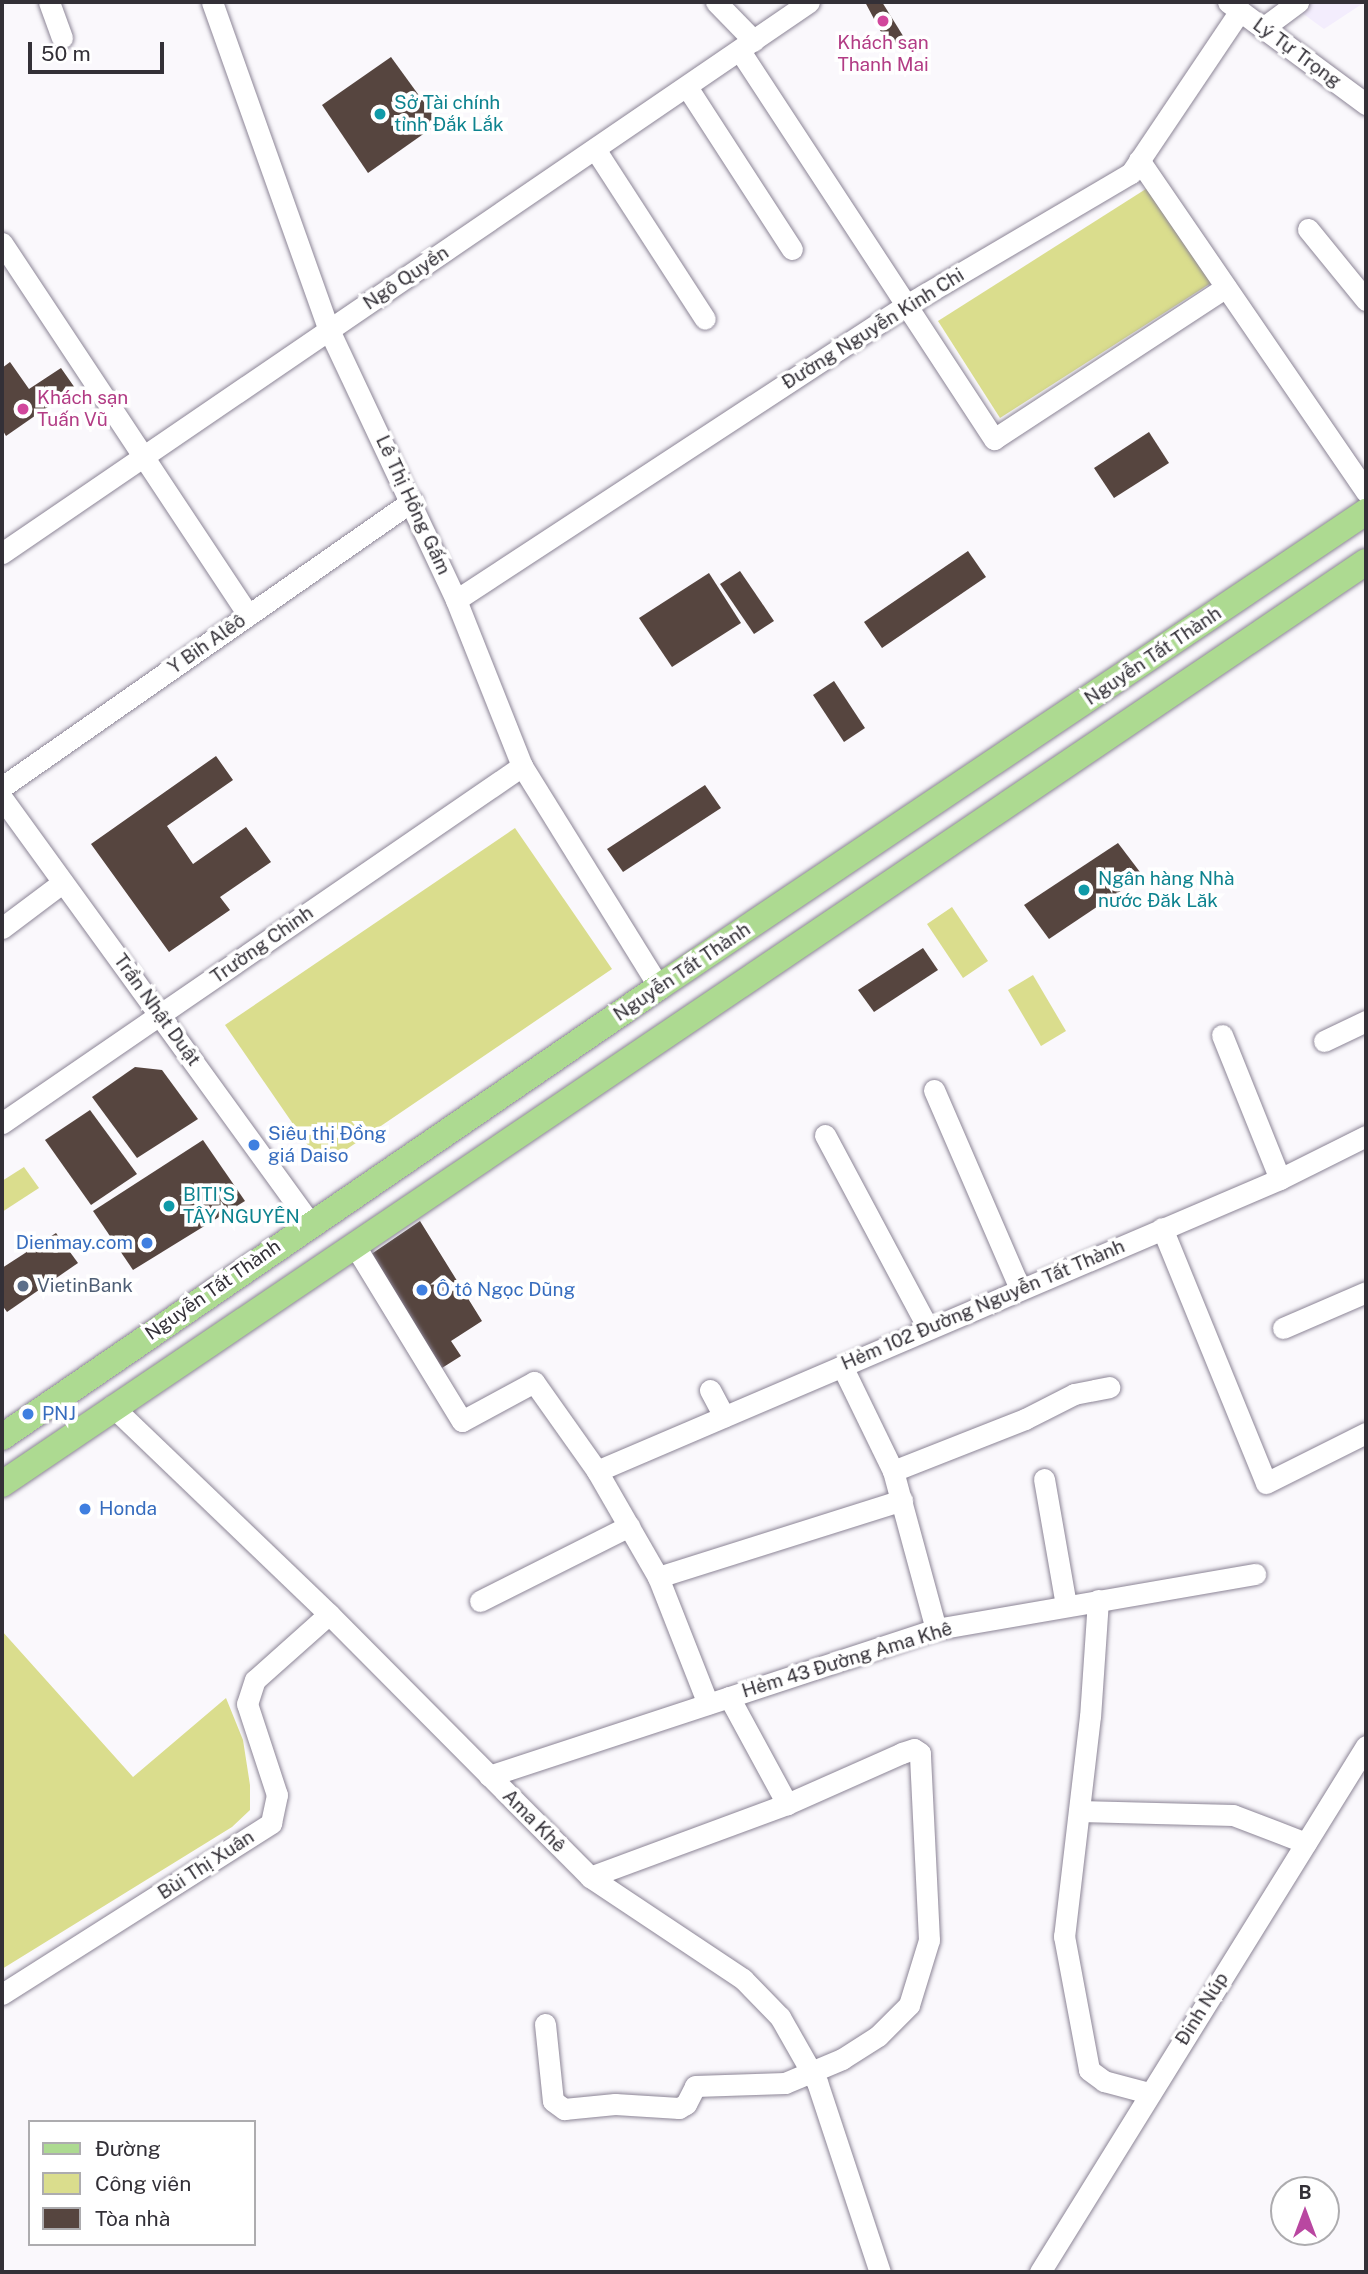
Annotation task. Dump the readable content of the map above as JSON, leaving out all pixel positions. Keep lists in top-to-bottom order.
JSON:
{
  "streets": {
    "main road": ["Nguyễn Tất Thành"],
    "street": [
      "Lý Tự Trọng",
      "Ngô Quyền",
      "Đường Nguyễn Kinh Chi",
      "Lê Thị Hồng Gấm",
      "Y Bih Alêô",
      "Trường Chinh",
      "Trần Nhật Duật",
      "Hẻm 102 Đường Nguyễn Tất Thành",
      "Hẻm 43 Đường Ama Khê",
      "Ama Khê",
      "Bùi Thị Xuân",
      "Đinh Núp"
    ]
  },
  "crossings": [
    ["Lý Tự Trọng", "Đường Nguyễn Kinh Chi"],
    ["Ngô Quyền", "Lê Thị Hồng Gấm"],
    ["Đường Nguyễn Kinh Chi", "Lê Thị Hồng Gấm"],
    ["Lê Thị Hồng Gấm", "Y Bih Alêô"],
    ["Lê Thị Hồng Gấm", "Nguyễn Tất Thành"],
    ["Lê Thị Hồng Gấm", "Trường Chinh"],
    ["Nguyễn Tất Thành", "Trần Nhật Duật"],
    ["Nguyễn Tất Thành", "Ama Khê"],
    ["Trường Chinh", "Trần Nhật Duật"],
    ["Hẻm 43 Đường Ama Khê", "Ama Khê"],
    ["Ama Khê", "Bùi Thị Xuân"]
  ],
  "places": [
    "Khách sạn Thanh Mai",
    "Sở Tài chính tỉnh Đắk Lắk",
    "Khách sạn Tuấn Vũ",
    "Ngân hàng Nhà nước Đăk Lăk",
    "Siêu thị Đồng giá Daiso",
    "BITI'S TÂY NGUYÊN",
    "Dienmay.com",
    "VietinBank",
    "Ô tô Ngọc Dũng",
    "PNJ",
    "Honda"
  ],
  "legend": ["Đường", "Công viên", "Tòa nhà"],
  "scale_bar": "50 m",
  "north": "top"
}
